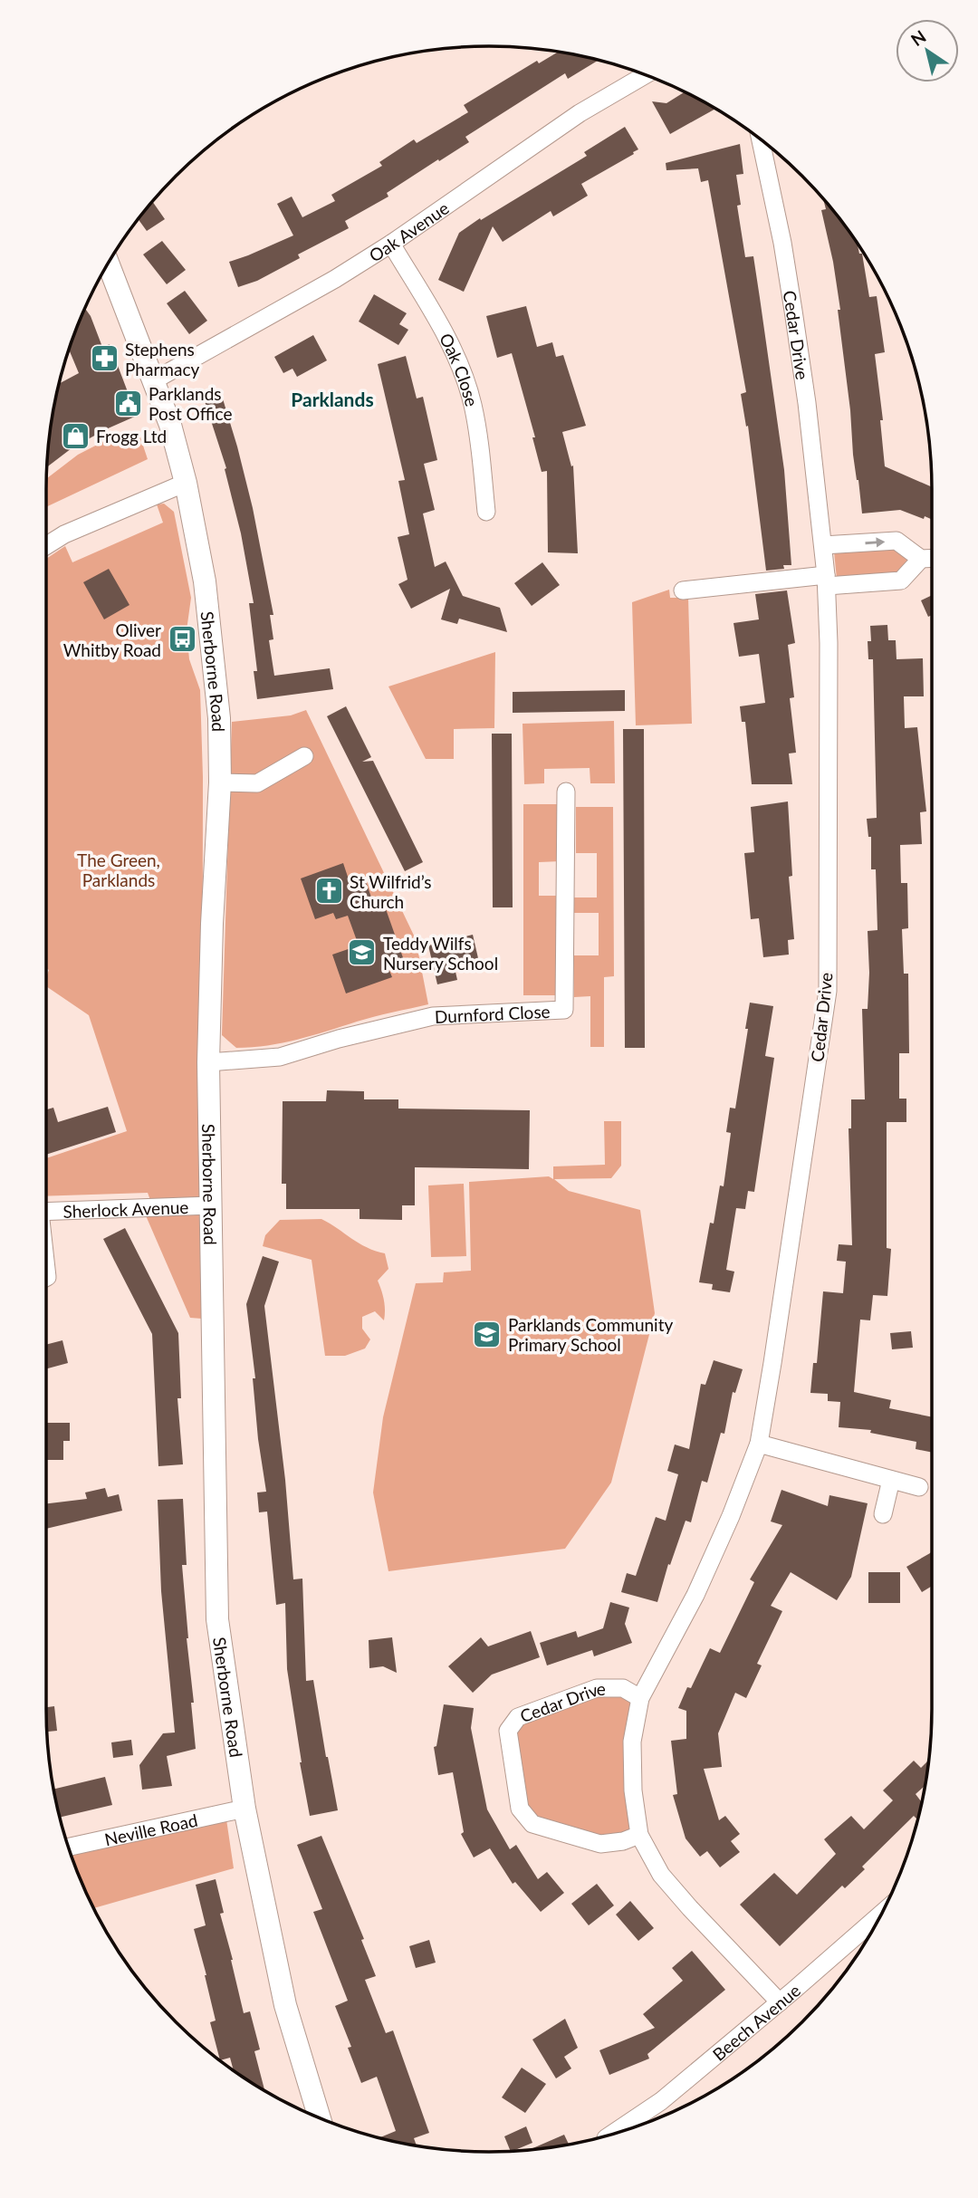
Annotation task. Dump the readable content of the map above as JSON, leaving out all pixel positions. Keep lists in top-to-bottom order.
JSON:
{
  "streets": {
    "street": [
      "Oak Avenue",
      "Cedar Drive",
      "Oak Close",
      "Sherborne Road",
      "Durnford Close",
      "Sherlock Avenue",
      "Neville Road",
      "Beech Avenue"
    ]
  },
  "crossings": [
    ["Oak Avenue", "Oak Close"],
    ["Oak Avenue", "Sherborne Road"],
    ["Cedar Drive", "Beech Avenue"],
    ["Sherborne Road", "Durnford Close"],
    ["Sherborne Road", "Sherlock Avenue"],
    ["Sherborne Road", "Neville Road"]
  ],
  "districts": ["Parklands"],
  "parks": ["The Green, Parklands"],
  "places": {
    "pharmacy": ["Stephens Pharmacy"],
    "public building": ["Parklands Post Office"],
    "shop": ["Frogg Ltd"],
    "bus stop": ["Oliver Whitby Road"],
    "church": ["St Wilfrid’s Church"],
    "school or university": ["Teddy Wilfs Nursery School", "Parklands Community Primary School"]
  },
  "north": "top left"
}
